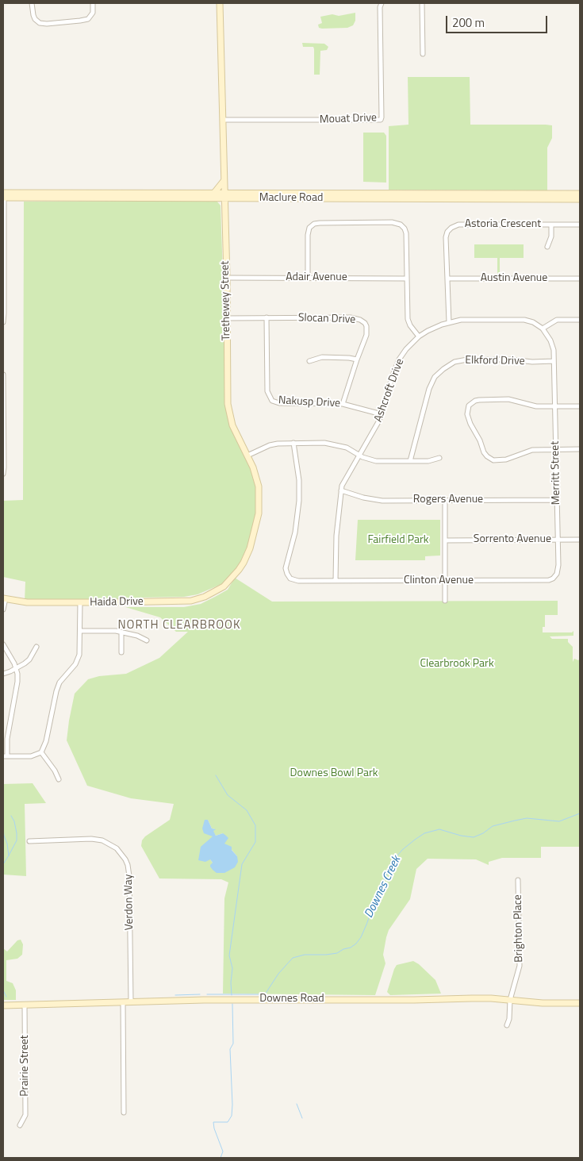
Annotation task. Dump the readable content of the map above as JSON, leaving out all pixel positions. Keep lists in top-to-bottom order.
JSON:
{
  "streets": {
    "main road": [
      "Maclure Road",
      "Trethewey Street",
      "Haida Drive",
      "Downes Road"
    ],
    "street": [
      "Mouat Drive",
      "Astoria Crescent",
      "Adair Avenue",
      "Austin Avenue",
      "Slocan Drive",
      "Elkford Drive",
      "Ashcroft Drive",
      "Nakusp Drive",
      "Merritt Street",
      "Rogers Avenue",
      "Sorrento Avenue",
      "Clinton Avenue",
      "Verdon Way",
      "Brighton Place",
      "Prairie Street"
    ]
  },
  "crossings": [
    ["Mouat Drive", "Trethewey Street"],
    ["Maclure Road", "Trethewey Street"],
    ["Astoria Crescent", "Austin Avenue"],
    ["Astoria Crescent", "Ashcroft Drive"],
    ["Adair Avenue", "Trethewey Street"],
    ["Trethewey Street", "Slocan Drive"],
    ["Trethewey Street", "Haida Drive"],
    ["Slocan Drive", "Nakusp Drive"],
    ["Ashcroft Drive", "Nakusp Drive"],
    ["Ashcroft Drive", "Rogers Avenue"],
    ["Ashcroft Drive", "Clinton Avenue"],
    ["Merritt Street", "Rogers Avenue"],
    ["Merritt Street", "Sorrento Avenue"],
    ["Merritt Street", "Clinton Avenue"],
    ["Sorrento Avenue", "Clinton Avenue"],
    ["Verdon Way", "Downes Road"],
    ["Brighton Place", "Downes Road"],
    ["Downes Road", "Prairie Street"]
  ],
  "districts": ["NORTH CLEARBROOK"],
  "water": ["Downes Creek"],
  "parks": ["Fairfield Park", "Clearbrook Park", "Downes Bowl Park"],
  "scale_bar": "200 m"
}
